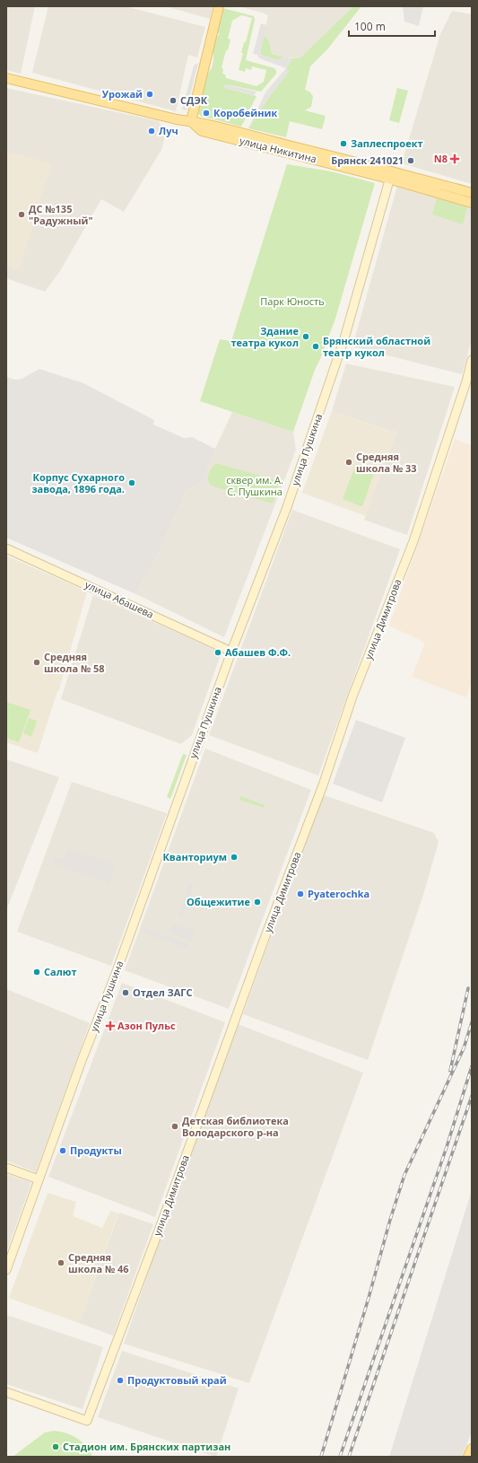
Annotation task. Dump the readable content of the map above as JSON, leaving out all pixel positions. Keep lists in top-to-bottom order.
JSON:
{
  "streets": {
    "main road": [
      "улица Никитина",
      "улица Пушкина",
      "улица Абашева",
      "улица Димитрова"
    ]
  },
  "crossings": [
    ["улица Никитина", "улица Пушкина"],
    ["улица Пушкина", "улица Абашева"]
  ],
  "parks": ["Парк Юность", "сквер им. А. С. Пушкина"],
  "places": {
    "other": [
      "Урожай",
      "СДЭК",
      "Коробейник",
      "Луч",
      "Заплеспроект",
      "Брянск 241021",
      "ДС №135 \"Радужный\"",
      "Здание театра кукол",
      "Брянский областной театр кукол",
      "Средняя школа № 33",
      "Корпус Сухарного завода, 1896 года.",
      "Абашев Ф.Ф.",
      "Средняя школа № 58",
      "Кванториум",
      "Pyaterochka",
      "Общежитие",
      "Салют",
      "Отдел ЗАГС",
      "Детская библиотека Володарского р-на",
      "Продукты",
      "Средняя школа № 46",
      "Продуктовый край",
      "Стадион им. Брянских партизан"
    ],
    "health": ["N8", "Азон Пульс"]
  },
  "scale_bar": "100 m"
}
